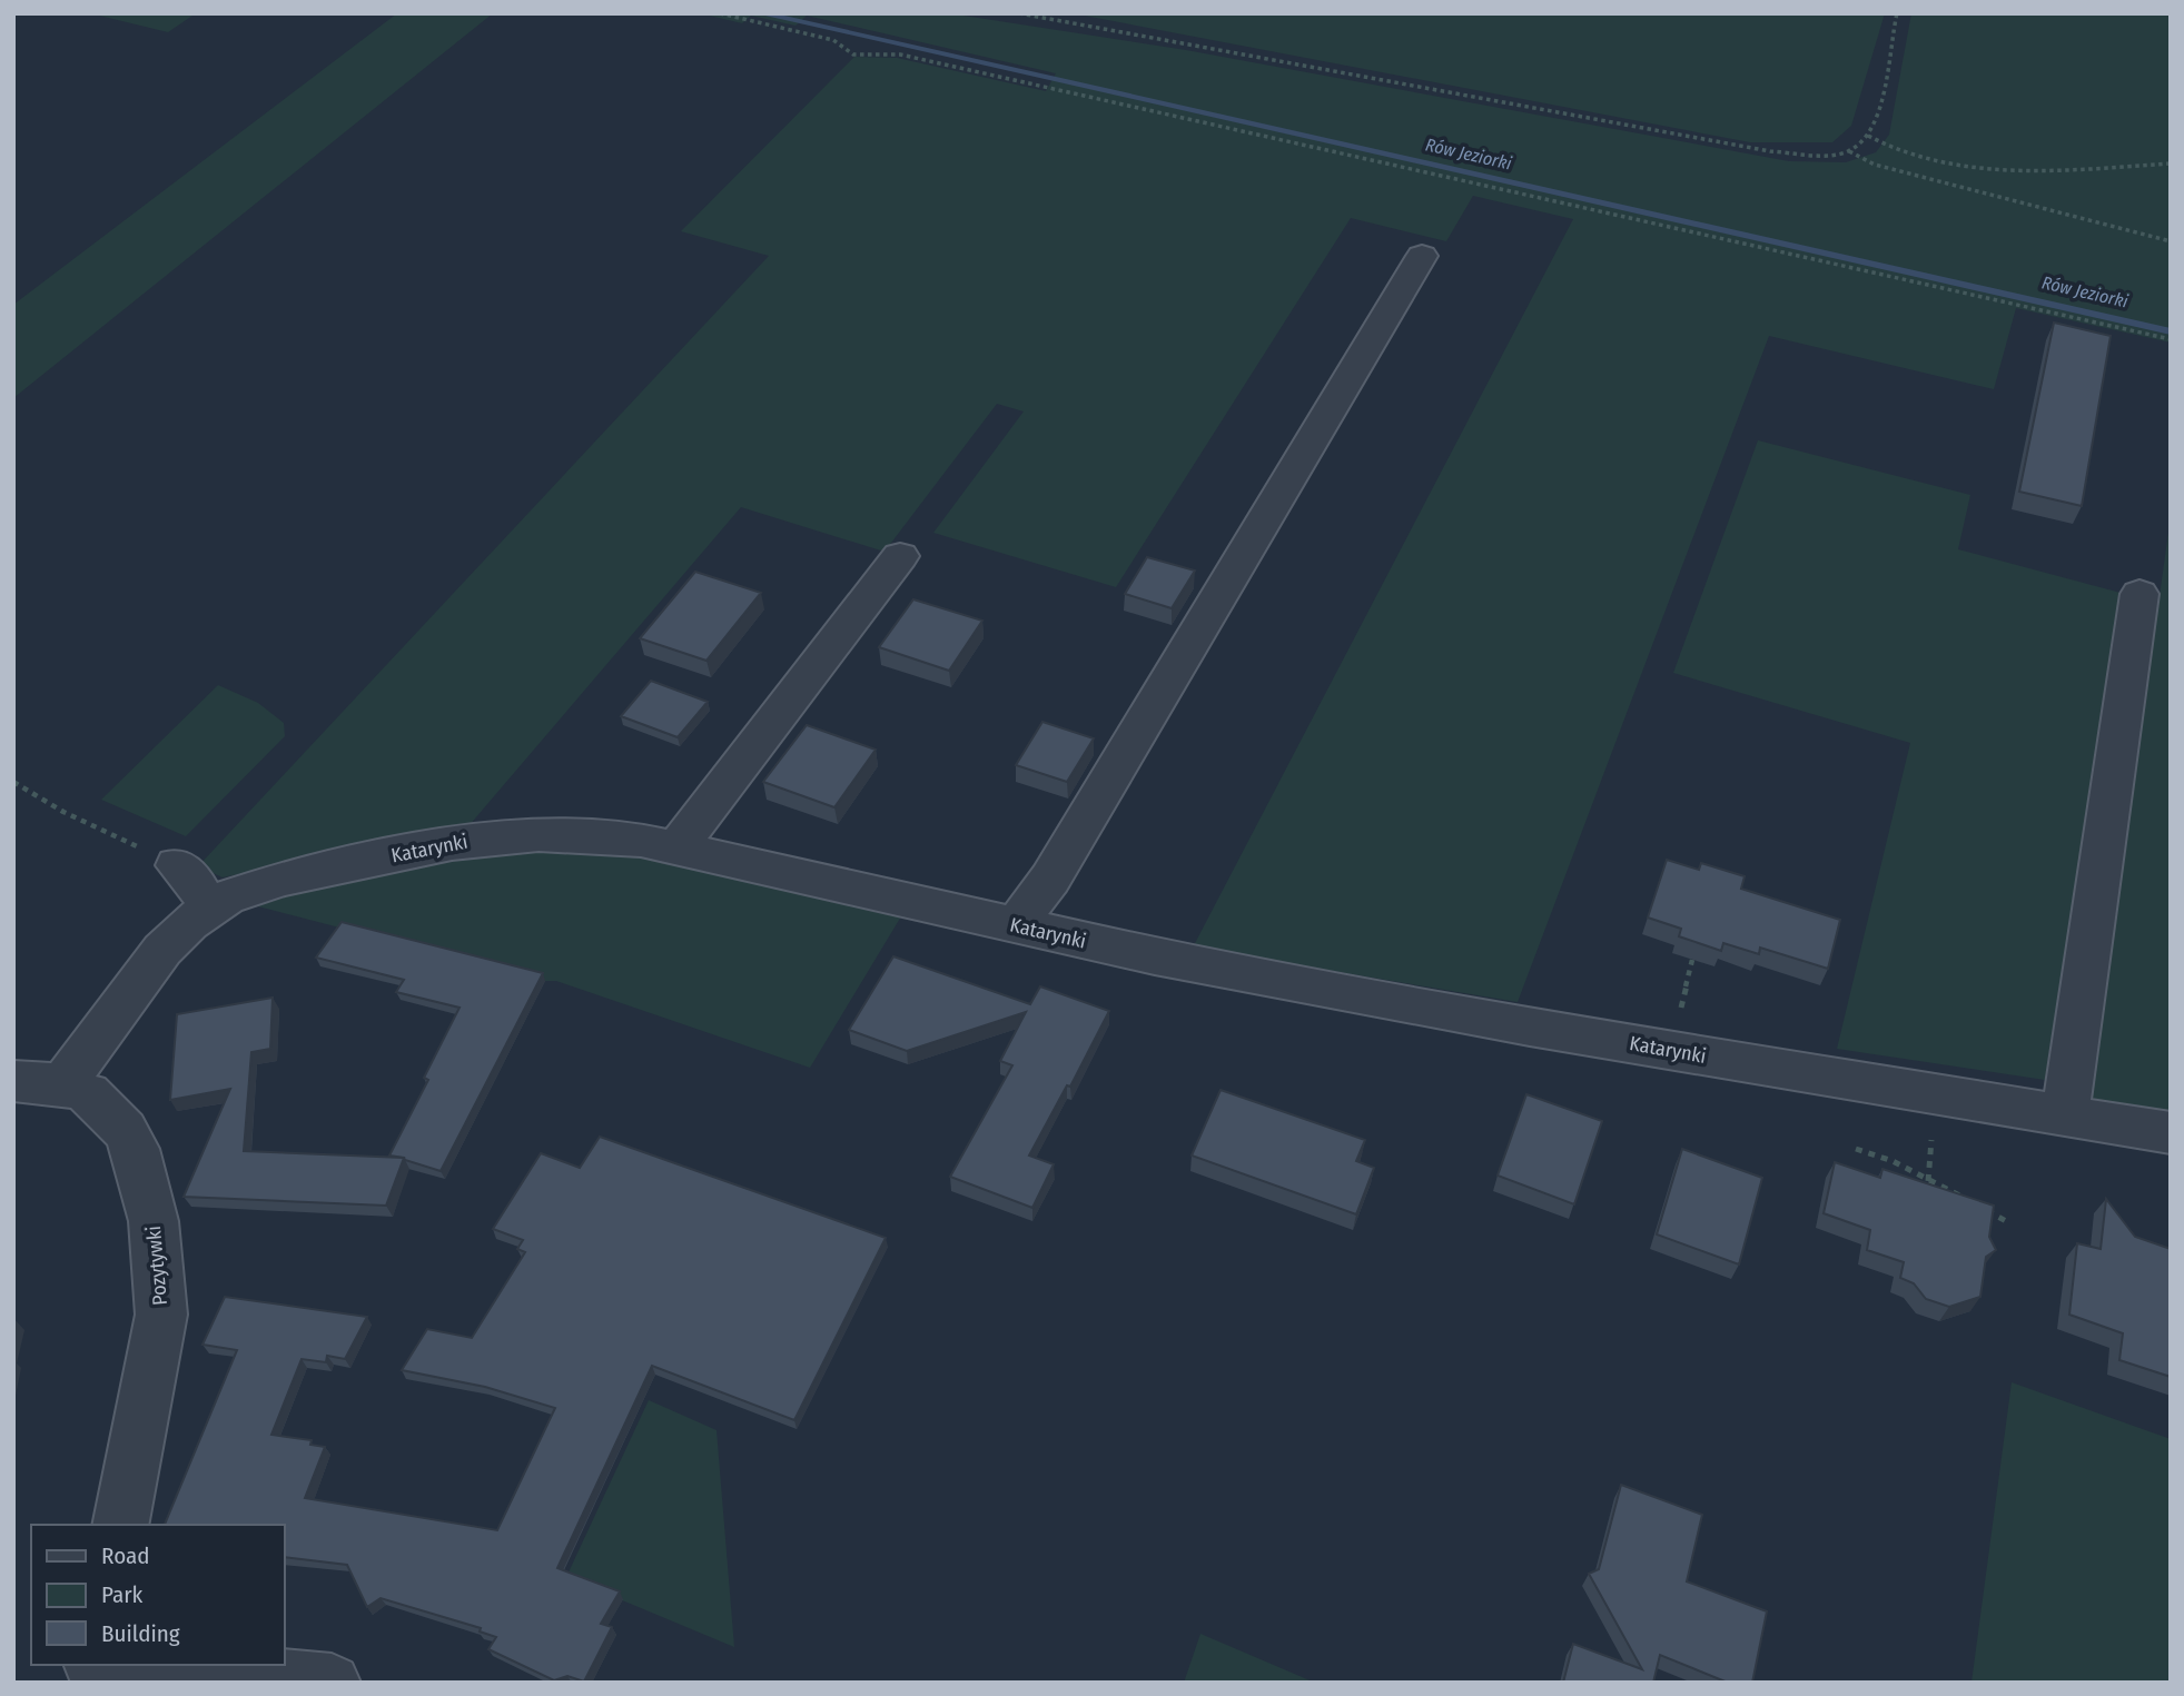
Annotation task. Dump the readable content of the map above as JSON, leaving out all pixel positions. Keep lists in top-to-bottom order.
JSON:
{
  "streets": {
    "street": ["Katarynki", "Pozytywki"]
  },
  "crossings": [
    ["Katarynki", "Pozytywki"]
  ],
  "water": ["Rów Jeziorki"],
  "legend": ["Road", "Park", "Building"]
}
